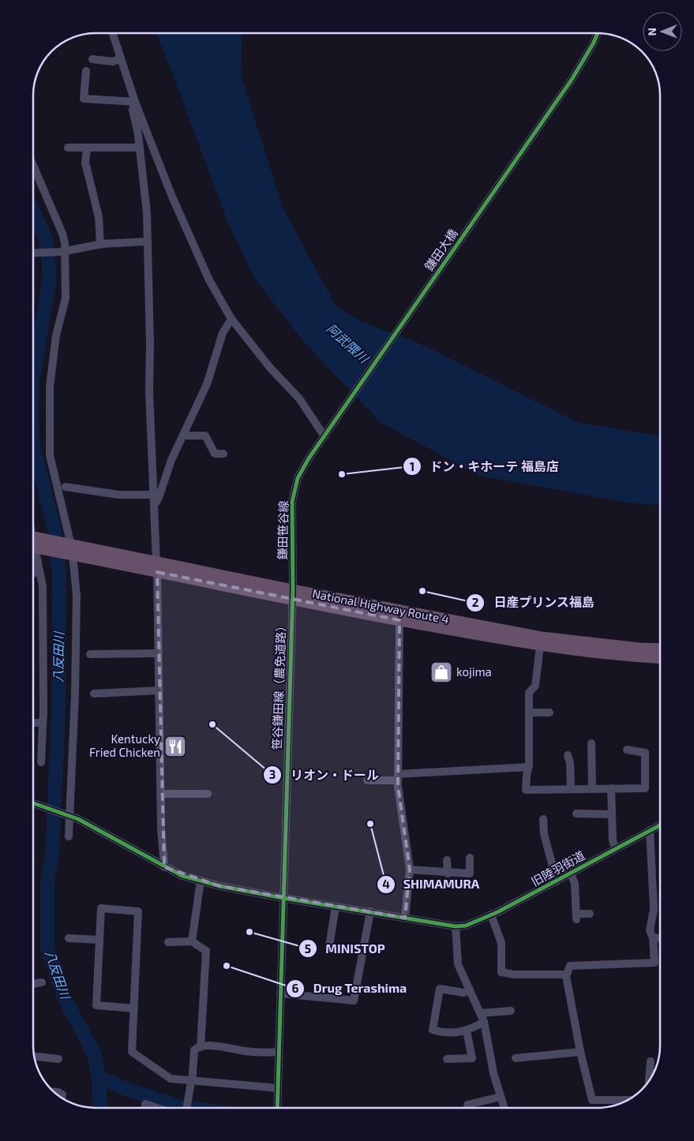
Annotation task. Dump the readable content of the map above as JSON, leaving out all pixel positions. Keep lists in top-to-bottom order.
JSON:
{
  "streets": {
    "highway": ["National Highway Route 4"],
    "street": [
      "鎌田大橋",
      "鎌田笹谷線",
      "笹谷鎌田線（農免道路）",
      "旧陸羽街道"
    ]
  },
  "crossings": [
    ["鎌田大橋", "鎌田笹谷線"],
    ["鎌田笹谷線", "National Highway Route 4"],
    ["鎌田笹谷線", "笹谷鎌田線（農免道路）"],
    ["National Highway Route 4", "笹谷鎌田線（農免道路）"]
  ],
  "water": ["阿武隈川", "八反田川"],
  "places": {
    "other": [
      "ドン・キホーテ 福島店",
      "日産プリンス福島",
      "リオン・ドール",
      "SHIMAMURA",
      "MINISTOP",
      "Drug Terashima"
    ],
    "shop": ["kojima"],
    "restaurant": ["Kentucky Fried Chicken"]
  },
  "north": "left"
}
